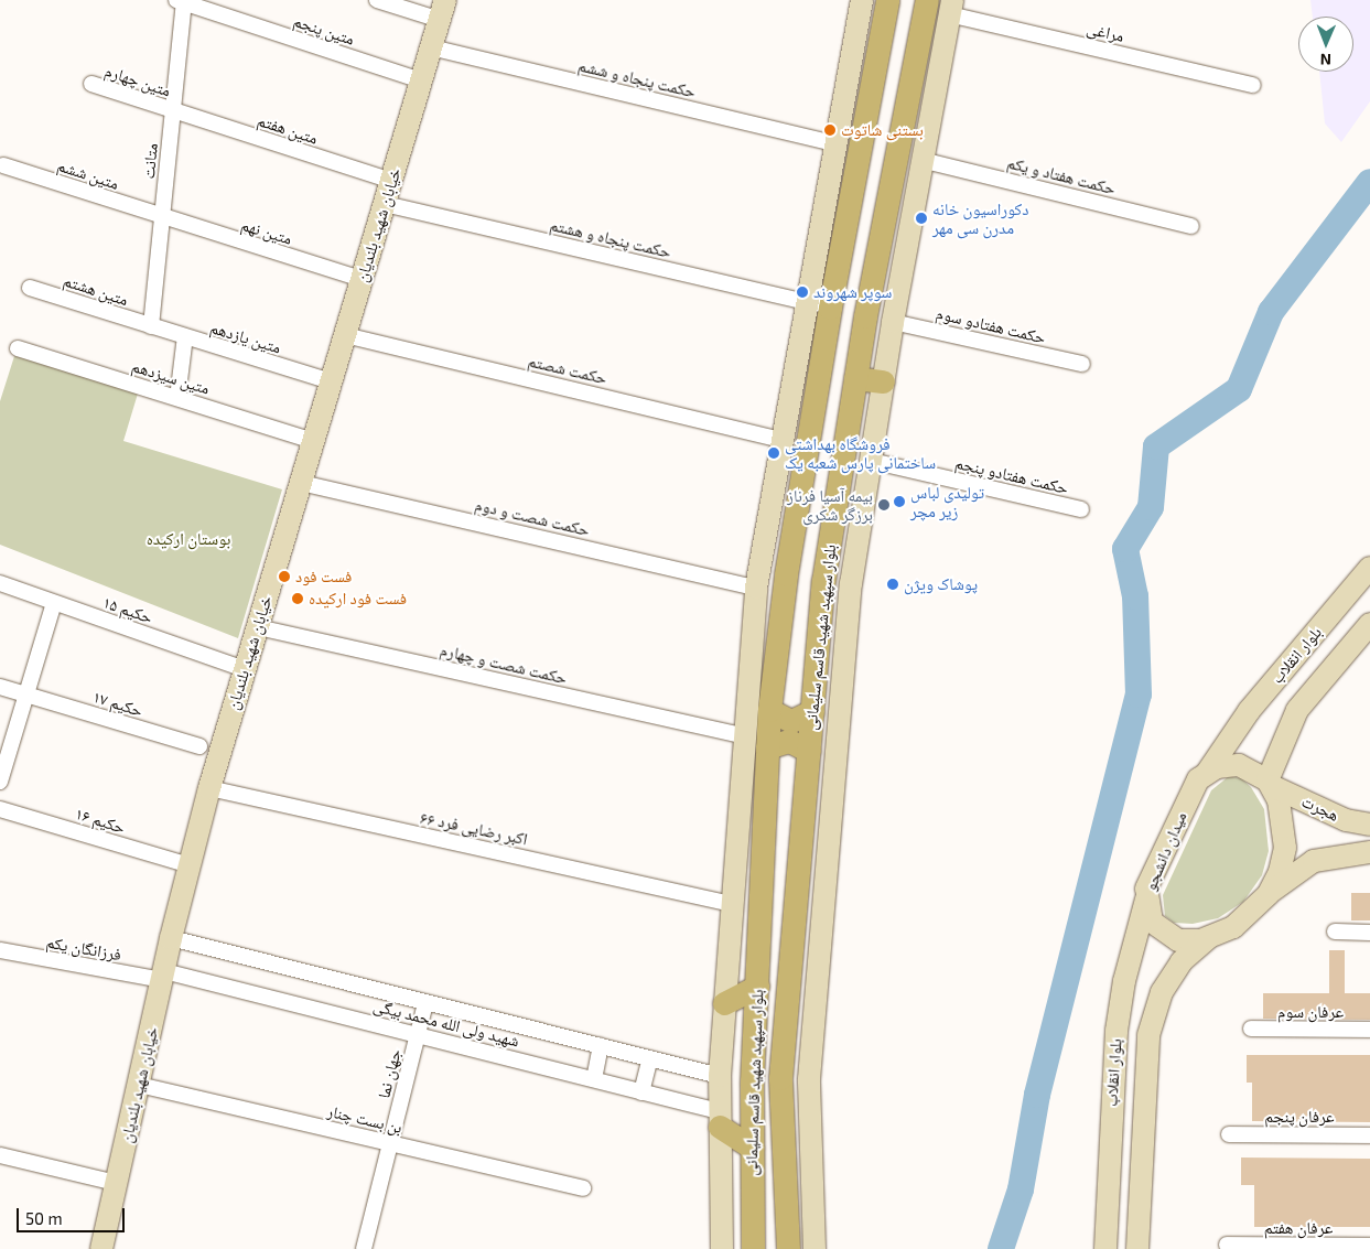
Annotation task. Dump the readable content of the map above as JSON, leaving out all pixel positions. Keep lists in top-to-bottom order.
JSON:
{
  "streets": {
    "main road": ["بلوار سپهبد شهید قاسم سلیمانی"],
    "street": [
      "متین پنجم",
      "مراغی",
      "حکمت پنجاه و ششم",
      "متین چهارم",
      "متین هفتم",
      "متانت",
      "متین ششم",
      "حکمت هفتاد و یکم",
      "خیابان شهید بلندیان",
      "متین نهم",
      "حکمت پنجاه و هشتم",
      "متین هشتم",
      "حکمت هفتادو سوم",
      "متین یازدهم",
      "حکمت شصتم",
      "متین سیزدهم",
      "حکمت هفتادو پنجم",
      "حکمت شصت و دوم",
      "حکیم ۱۵",
      "بلوار انقلاب",
      "حکمت شصت و چهارم",
      "حکیم ۱۷",
      "هجرت",
      "حکیم ۱۶",
      "۶۶ اکبر رضایی فرد",
      "میدان دانشجو",
      "فرزانگان یکم",
      "عرفان سوم",
      "شهید ولی الله محمد بیگی",
      "جهان نما",
      "عرفان پنجم",
      "بن بست چنار",
      "عرفان هفتم"
    ]
  },
  "crossings": [
    ["متین پنجم", "متانت"],
    ["متین پنجم", "خیابان شهید بلندیان"],
    ["حکمت پنجاه و ششم", "خیابان شهید بلندیان"],
    ["متین چهارم", "متین هفتم"],
    ["متین چهارم", "متانت"],
    ["متین هفتم", "متانت"],
    ["متین هفتم", "خیابان شهید بلندیان"],
    ["متانت", "متین ششم"],
    ["متانت", "متین نهم"],
    ["متانت", "متین هشتم"],
    ["متانت", "متین یازدهم"],
    ["متین ششم", "متین نهم"],
    ["خیابان شهید بلندیان", "متین نهم"],
    ["خیابان شهید بلندیان", "حکمت پنجاه و هشتم"],
    ["خیابان شهید بلندیان", "متین یازدهم"],
    ["خیابان شهید بلندیان", "حکمت شصتم"],
    ["خیابان شهید بلندیان", "متین سیزدهم"],
    ["خیابان شهید بلندیان", "حکمت شصت و دوم"],
    ["خیابان شهید بلندیان", "حکیم ۱۵"],
    ["خیابان شهید بلندیان", "حکمت شصت و چهارم"],
    ["خیابان شهید بلندیان", "حکیم ۱۶"],
    ["خیابان شهید بلندیان", "۶۶ اکبر رضایی فرد"],
    ["خیابان شهید بلندیان", "فرزانگان یکم"],
    ["خیابان شهید بلندیان", "شهید ولی الله محمد بیگی"],
    ["خیابان شهید بلندیان", "بن بست چنار"],
    ["حکمت پنجاه و هشتم", "بلوار سپهبد شهید قاسم سلیمانی"],
    ["متین هشتم", "متین یازدهم"],
    ["بلوار انقلاب", "هجرت"],
    ["بلوار انقلاب", "میدان دانشجو"],
    ["هجرت", "میدان دانشجو"],
    ["فرزانگان یکم", "شهید ولی الله محمد بیگی"],
    ["شهید ولی الله محمد بیگی", "جهان نما"],
    ["جهان نما", "بن بست چنار"]
  ],
  "parks": ["بوستان ارکیده"],
  "places": [
    "بستنی شاتوت",
    "دکوراسیون خانه مدرن سی مهر",
    "سوپر شهروند",
    "فروشگاه بهداشتی ساختمانی پارس شعبه یک",
    "تولیدی لباس زیر مچر",
    "بیمه آسیا فرناز برزگر شکری",
    "فست فود",
    "پوشاک ویژن",
    "فست فود ارکیده"
  ],
  "scale_bar": "50 m",
  "north": "bottom"
}
